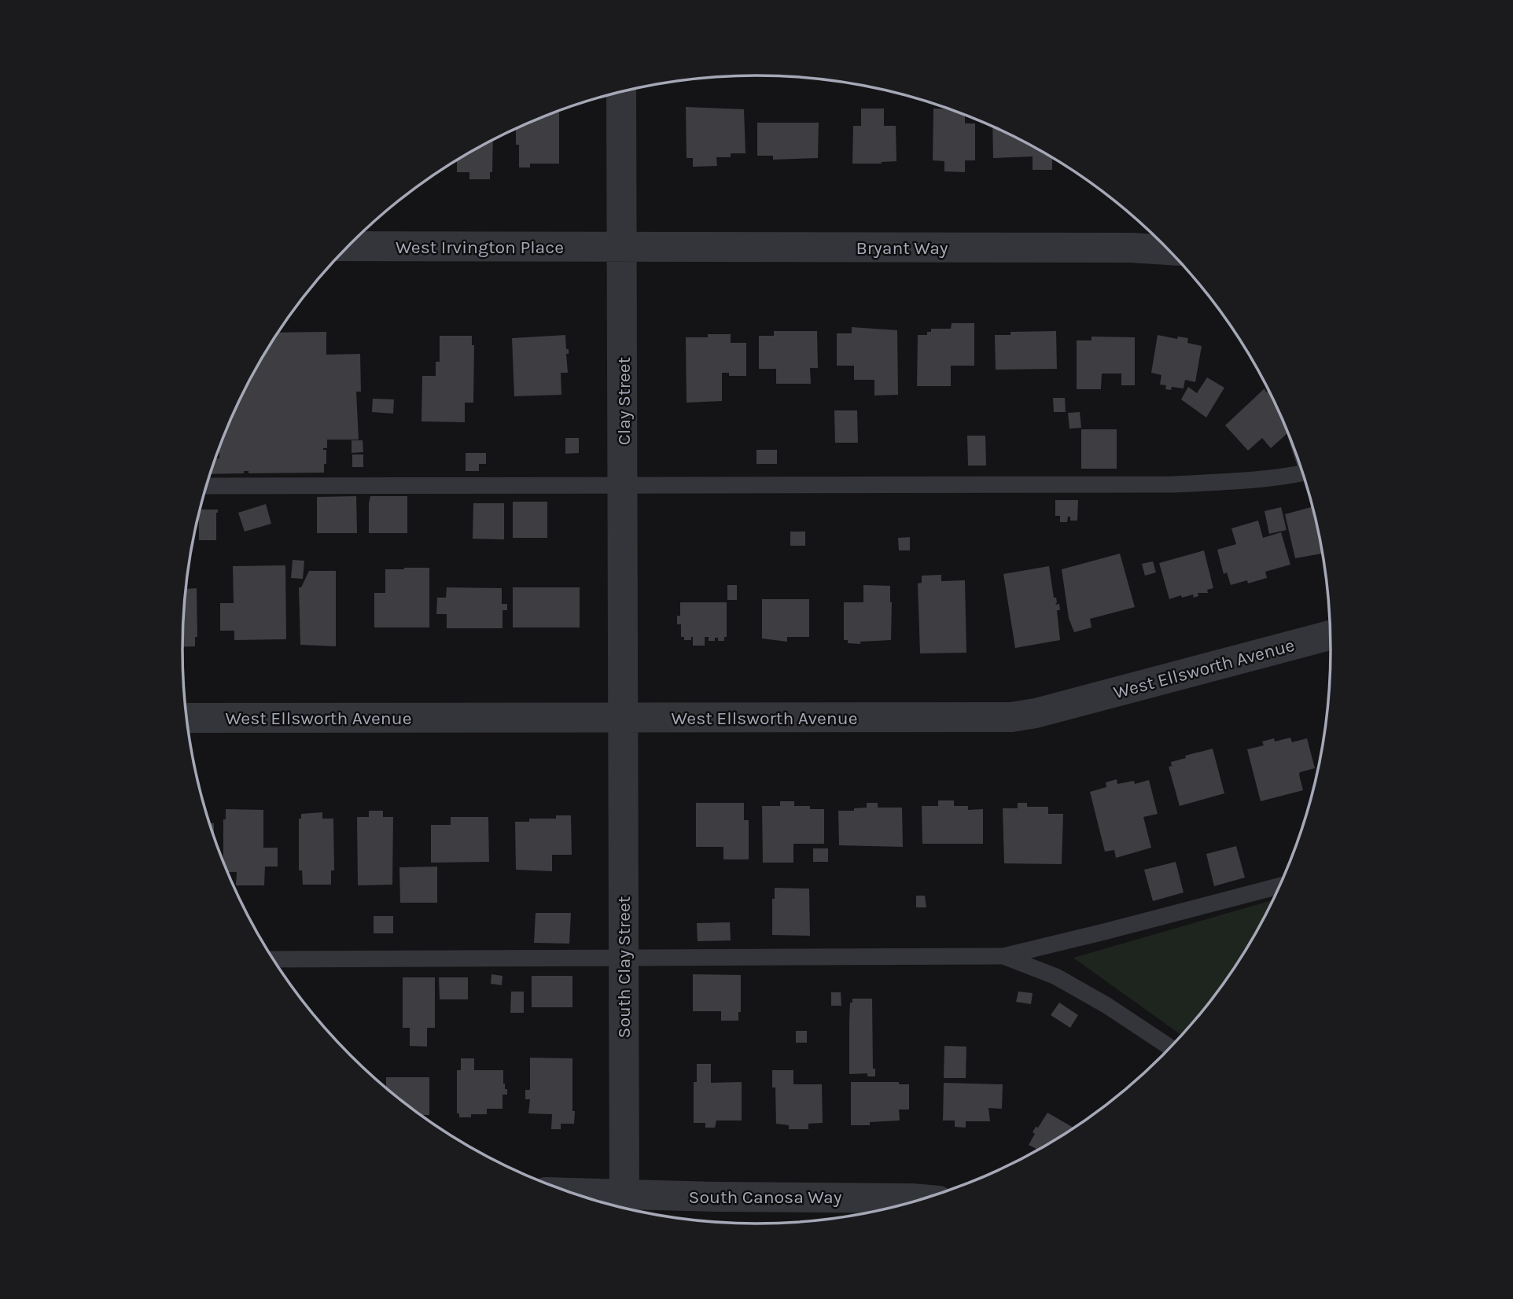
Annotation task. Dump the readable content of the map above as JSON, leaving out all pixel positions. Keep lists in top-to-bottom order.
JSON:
{
  "streets": {
    "street": [
      "West Irvington Place",
      "Bryant Way",
      "Clay Street",
      "West Ellsworth Avenue",
      "South Clay Street",
      "South Canosa Way"
    ]
  },
  "crossings": [
    ["West Irvington Place", "Bryant Way"],
    ["West Irvington Place", "Clay Street"],
    ["Bryant Way", "Clay Street"],
    ["Clay Street", "West Ellsworth Avenue"],
    ["Clay Street", "South Clay Street"],
    ["West Ellsworth Avenue", "South Clay Street"],
    ["South Clay Street", "South Canosa Way"]
  ]
}
